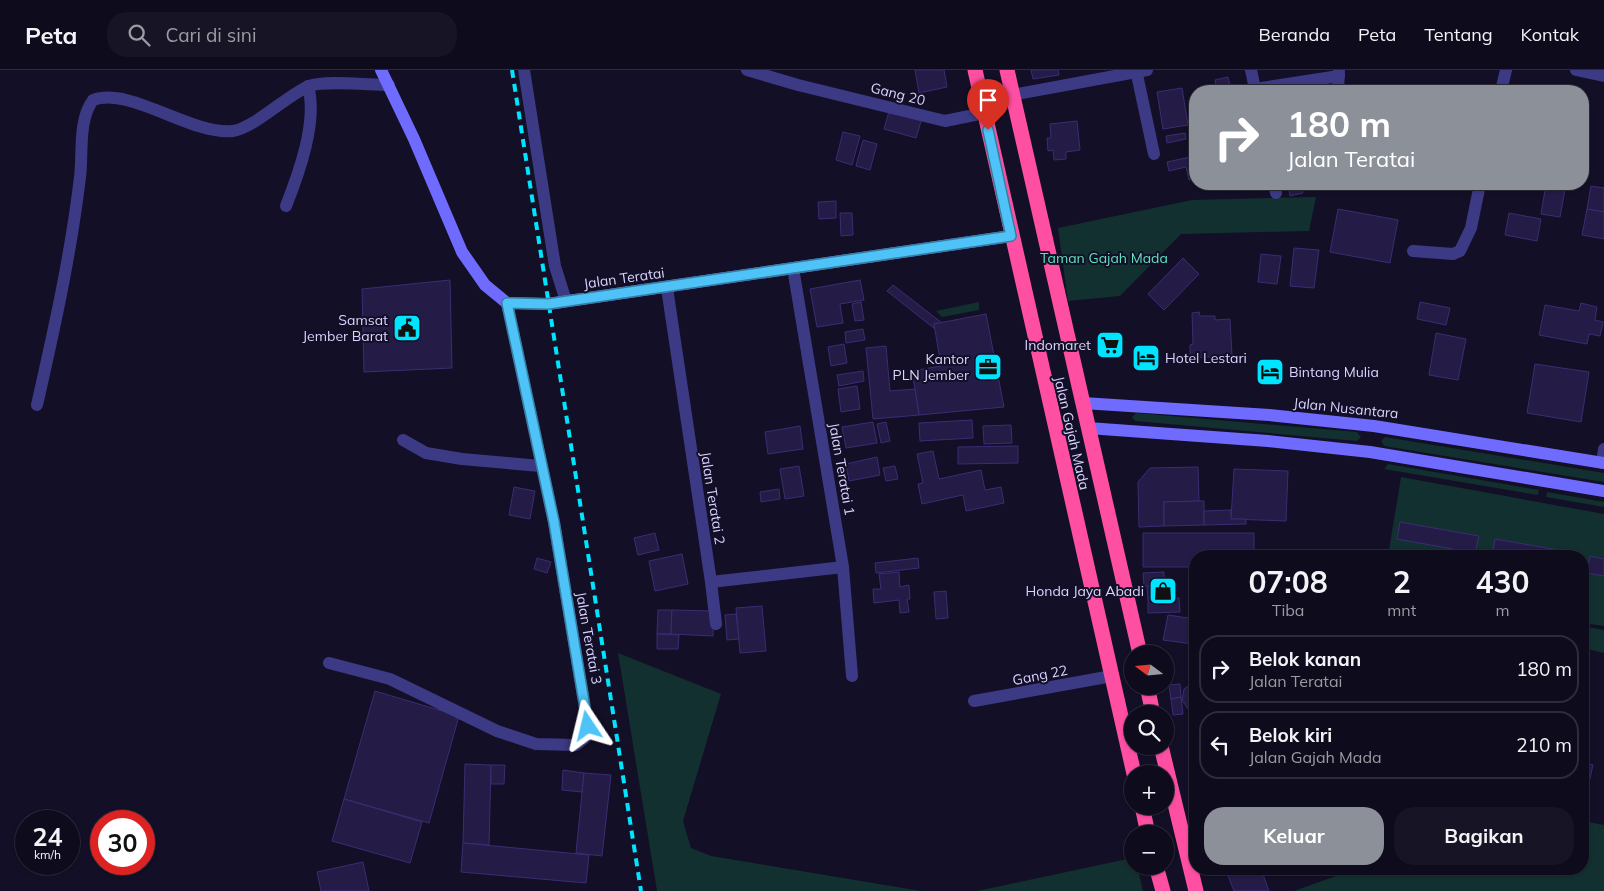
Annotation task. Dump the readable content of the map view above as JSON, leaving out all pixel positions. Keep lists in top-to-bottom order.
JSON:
{
  "streets": {
    "highway": ["Jalan Gajah Mada"],
    "street": [
      "Gang 20",
      "Jalan Teratai",
      "Jalan Nusantara",
      "Jalan Teratai 1",
      "Jalan Teratai 2",
      "Jalan Teratai 3",
      "Gang 22"
    ]
  },
  "crossings": [
    ["Gang 20", "Jalan Gajah Mada"],
    ["Jalan Teratai", "Jalan Gajah Mada"],
    ["Jalan Teratai", "Jalan Teratai 1"],
    ["Jalan Teratai", "Jalan Teratai 2"],
    ["Jalan Teratai", "Jalan Teratai 3"],
    ["Jalan Nusantara", "Jalan Gajah Mada"],
    ["Jalan Gajah Mada", "Gang 22"]
  ],
  "parks": ["Taman Gajah Mada"],
  "places": {
    "public building": ["Samsat Jember Barat"],
    "supermarket": ["Indomaret"],
    "hotel": ["Hotel Lestari", "Bintang Mulia"],
    "office": ["Kantor PLN Jember"],
    "shop": ["Honda Jaya Abadi"]
  },
  "north": "left",
  "page": {
    "header": "Peta",
    "search": "Cari di sini",
    "nav": [
      "Beranda",
      "Peta",
      "Tentang",
      "Kontak"
    ],
    "turn": ["180 m", "Jalan Teratai"],
    "eta": [
      "07:08",
      "Tiba",
      "2",
      "mnt",
      "430",
      "m"
    ],
    "list": [
      {
        "name": "Belok kanan",
        "note": "Jalan Teratai",
        "value": "180 m"
      },
      {
        "name": "Belok kiri",
        "note": "Jalan Gajah Mada",
        "value": "210 m"
      }
    ],
    "map_buttons": ["+", "−"],
    "buttons": ["Keluar", "Bagikan"],
    "speed": "24 km/h",
    "limit": "30"
  }
}
